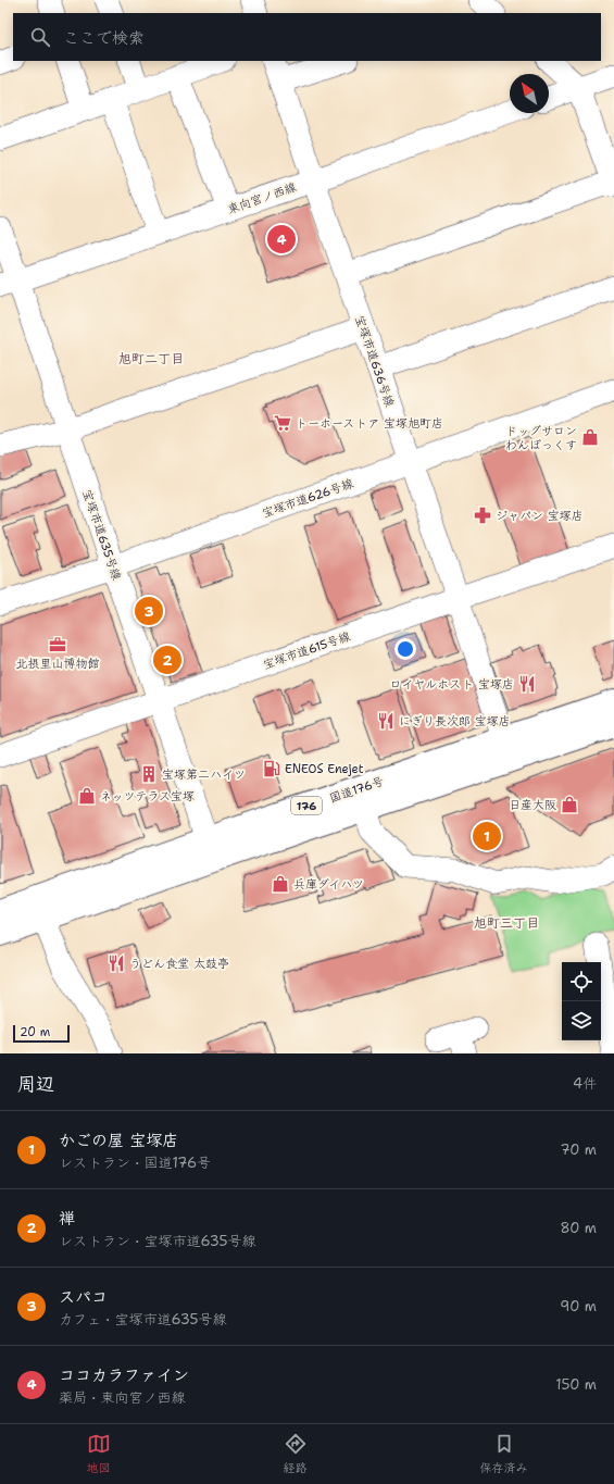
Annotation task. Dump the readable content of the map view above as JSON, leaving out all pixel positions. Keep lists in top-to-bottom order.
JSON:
{
  "streets": {
    "highway": ["国道176号", "176"],
    "street": [
      "東向宮ノ西線",
      "宝塚市道636号線",
      "宝塚市道626号線",
      "宝塚市道635号線",
      "宝塚市道615号線"
    ]
  },
  "crossings": [
    ["東向宮ノ西線", "宝塚市道636号線"],
    ["東向宮ノ西線", "宝塚市道635号線"],
    ["宝塚市道636号線", "宝塚市道626号線"],
    ["宝塚市道636号線", "宝塚市道615号線"],
    ["宝塚市道636号線", "国道176号"],
    ["宝塚市道626号線", "宝塚市道635号線"],
    ["宝塚市道635号線", "宝塚市道615号線"],
    ["宝塚市道635号線", "国道176号"]
  ],
  "districts": ["旭町二丁目", "旭町三丁目"],
  "places": {
    "supermarket": ["トーホーストア 宝塚旭町店"],
    "shop": [
      "ドッグサロン わんぼっくす",
      "ネッツテラス宝塚",
      "日産大阪",
      "兵庫ダイハツ"
    ],
    "pharmacy": ["ジャパン 宝塚店"],
    "office": ["北摂里山博物館"],
    "restaurant": ["ロイヤルホスト 宝塚店", "にぎり長次郎 宝塚店", "うどん食堂 太鼓亭"],
    "fuel station": ["ENEOS Enejet"],
    "building": ["宝塚第二ハイツ"]
  },
  "scale_bar": "20 m",
  "north": "top left",
  "page": {
    "search": "ここで検索",
    "pins": [
      "4",
      "3",
      "2",
      "1"
    ],
    "scale": "20 m",
    "heading": ["周辺", "4件"],
    "list": [
      {
        "mark": "1",
        "name": "かごの屋 宝塚店",
        "note": "レストラン · 国道176号",
        "value": "70 m"
      },
      {
        "mark": "2",
        "name": "禅",
        "note": "レストラン · 宝塚市道635号線",
        "value": "80 m"
      },
      {
        "mark": "3",
        "name": "スパコ",
        "note": "カフェ · 宝塚市道635号線",
        "value": "90 m"
      },
      {
        "mark": "4",
        "name": "ココカラファイン",
        "note": "薬局 · 東向宮ノ西線",
        "value": "150 m"
      }
    ],
    "nav": ["地図", "経路", "保存済み"]
  }
}
